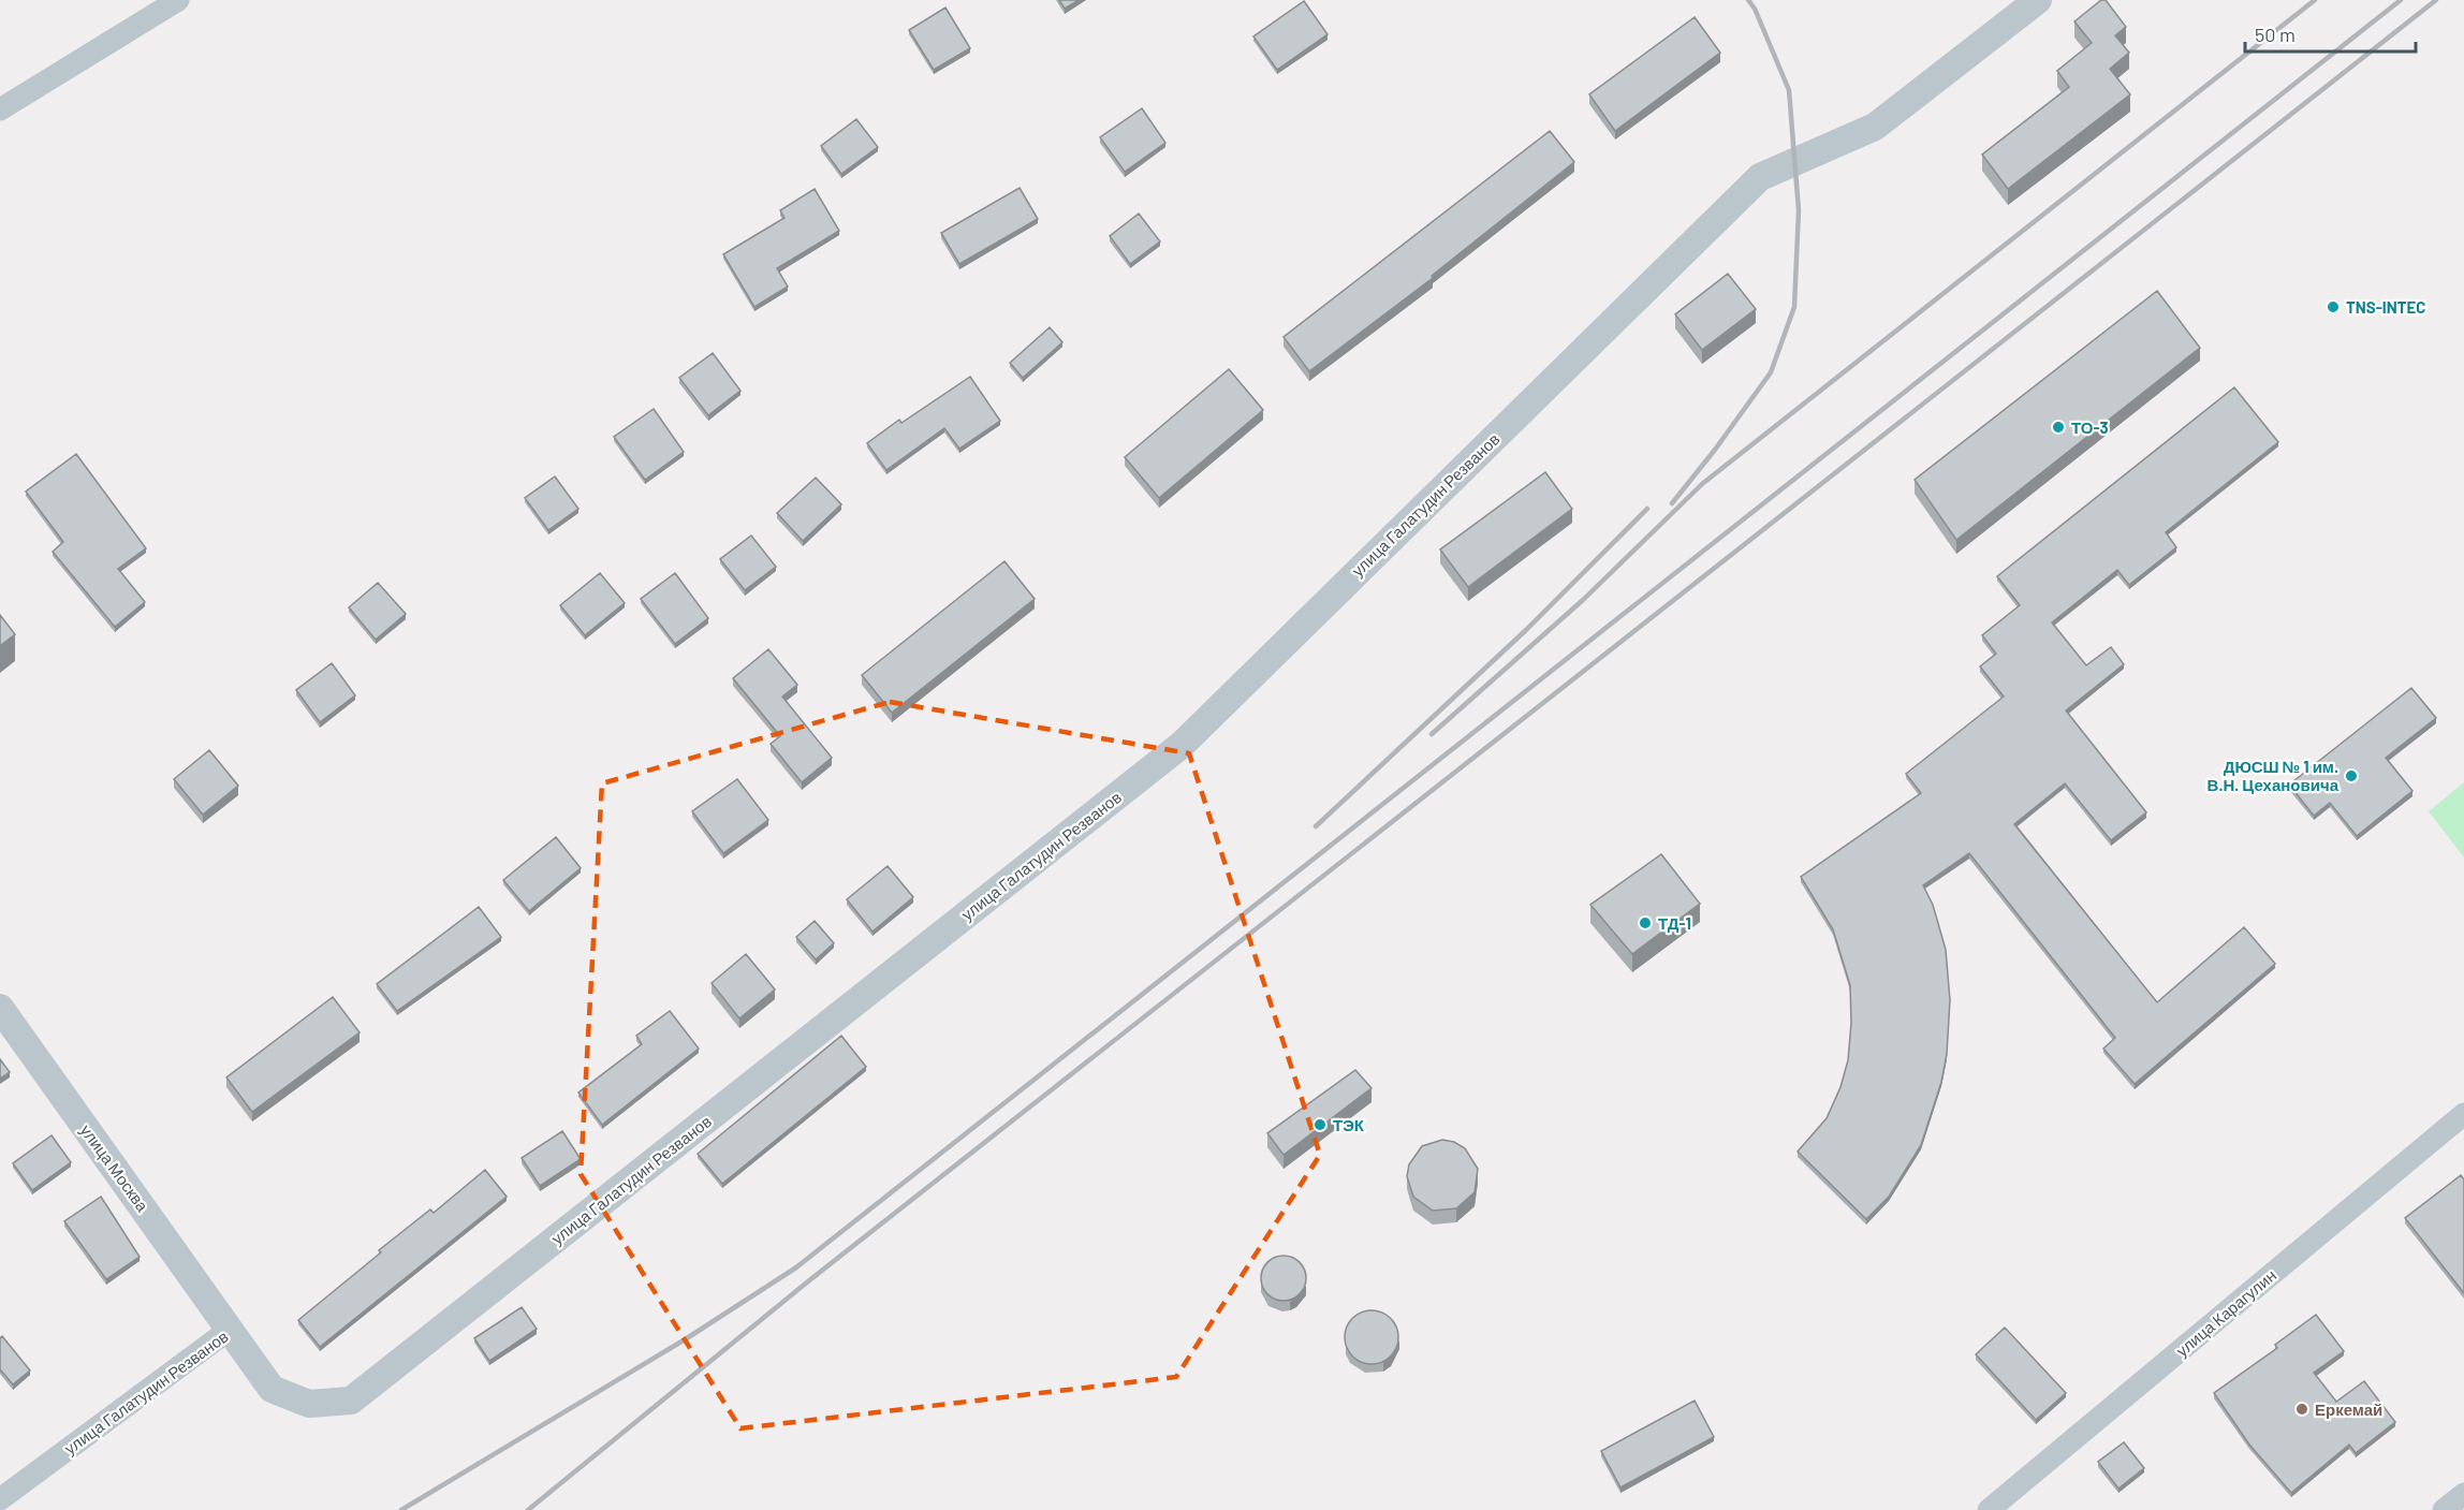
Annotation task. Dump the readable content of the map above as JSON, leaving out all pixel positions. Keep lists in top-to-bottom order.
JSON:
{
  "streets": {
    "street": ["улица Галатудин Резванов", "улица Москва", "улица Карагулин"]
  },
  "crossings": [
    ["улица Галатудин Резванов", "улица Москва"]
  ],
  "places": [
    "TNS-INTEC",
    "ТО-3",
    "ДЮСШ № 1 им. В.Н. Цехановича",
    "ТД-1",
    "ТЭК",
    "Еркемай"
  ],
  "scale_bar": "50 m"
}
